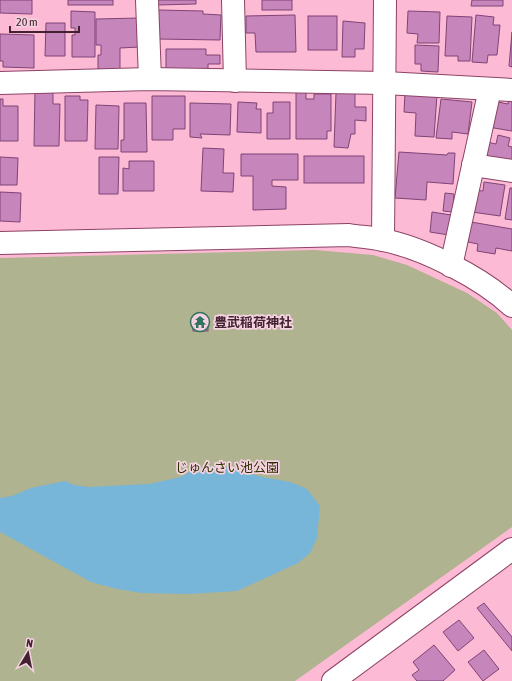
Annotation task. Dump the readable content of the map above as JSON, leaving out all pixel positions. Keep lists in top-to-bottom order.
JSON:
{
  "parks": ["じゅんさい池公園"],
  "places": {
    "temple": ["豊武稲荷神社"]
  },
  "scale_bar": "20 m",
  "north": "top"
}
